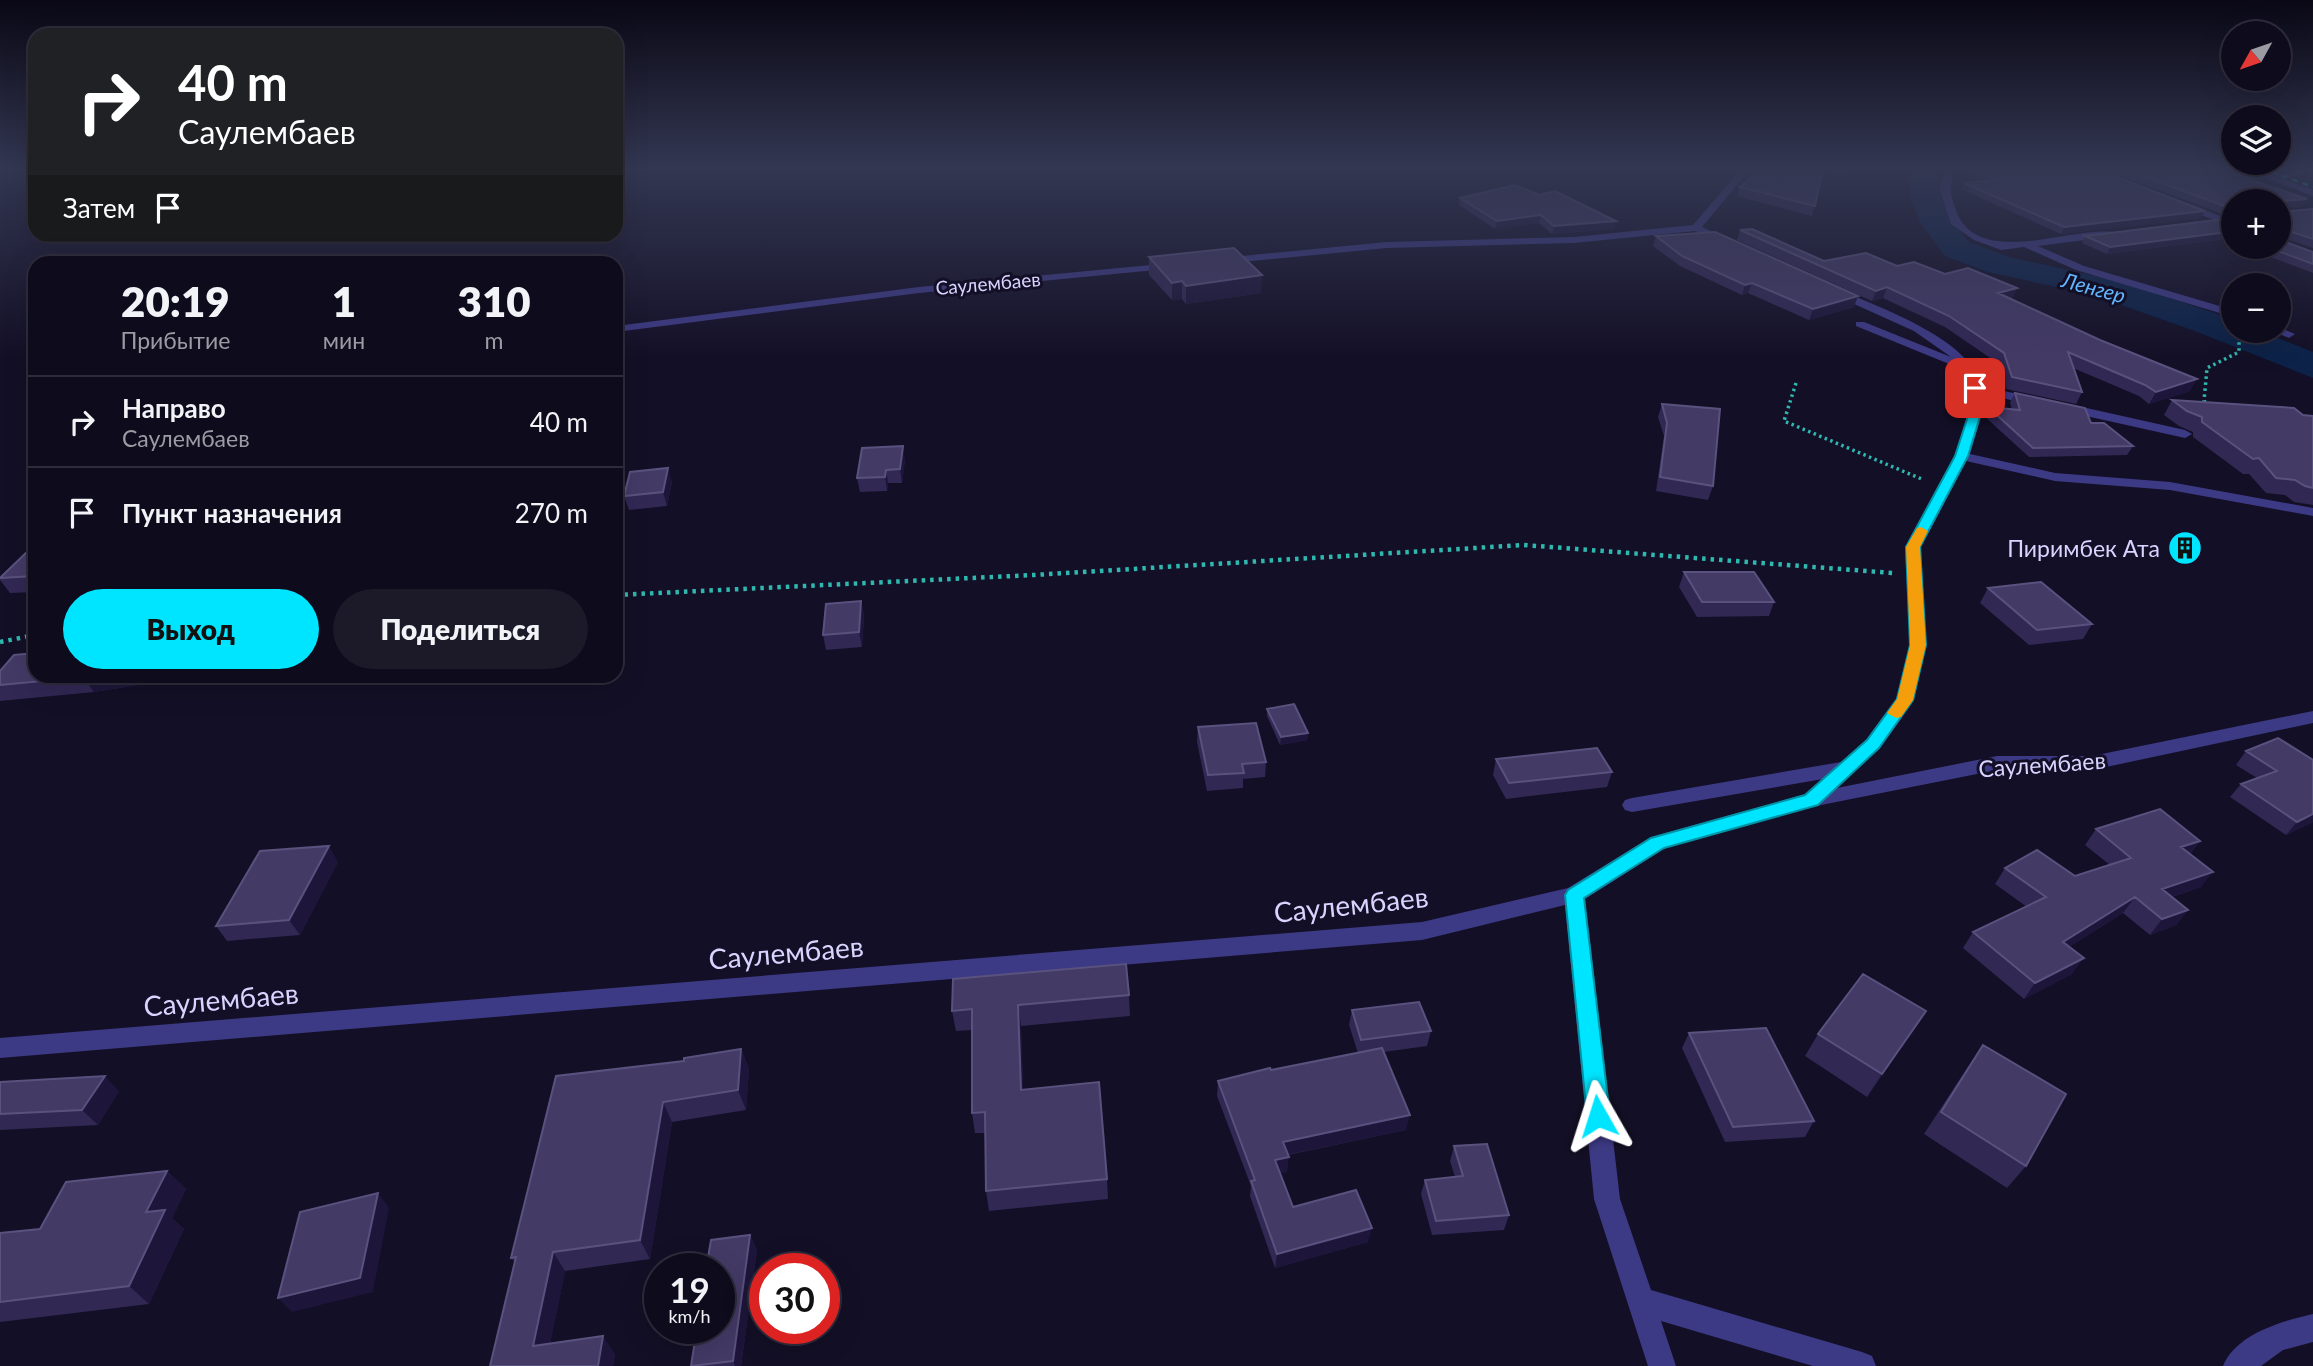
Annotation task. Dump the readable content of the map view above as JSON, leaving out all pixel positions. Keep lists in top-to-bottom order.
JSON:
{
  "streets": {
    "street": ["Саулембаев"]
  },
  "water": ["Ленгер"],
  "places": {
    "building": ["Пиримбек Ата"]
  },
  "north": "bottom left",
  "page": {
    "map_buttons": ["+", "−"],
    "turn": ["40 m", "Саулембаев"],
    "then": "Затем",
    "eta": [
      "20:19",
      "Прибытие",
      "1",
      "мин",
      "310",
      "m"
    ],
    "list": [
      {
        "name": "Направо",
        "note": "Саулембаев",
        "value": "40 m"
      },
      {
        "name": "Пункт назначения",
        "value": "270 m"
      }
    ],
    "buttons": ["Выход", "Поделиться"],
    "speed": "19 km/h",
    "limit": "30"
  }
}
